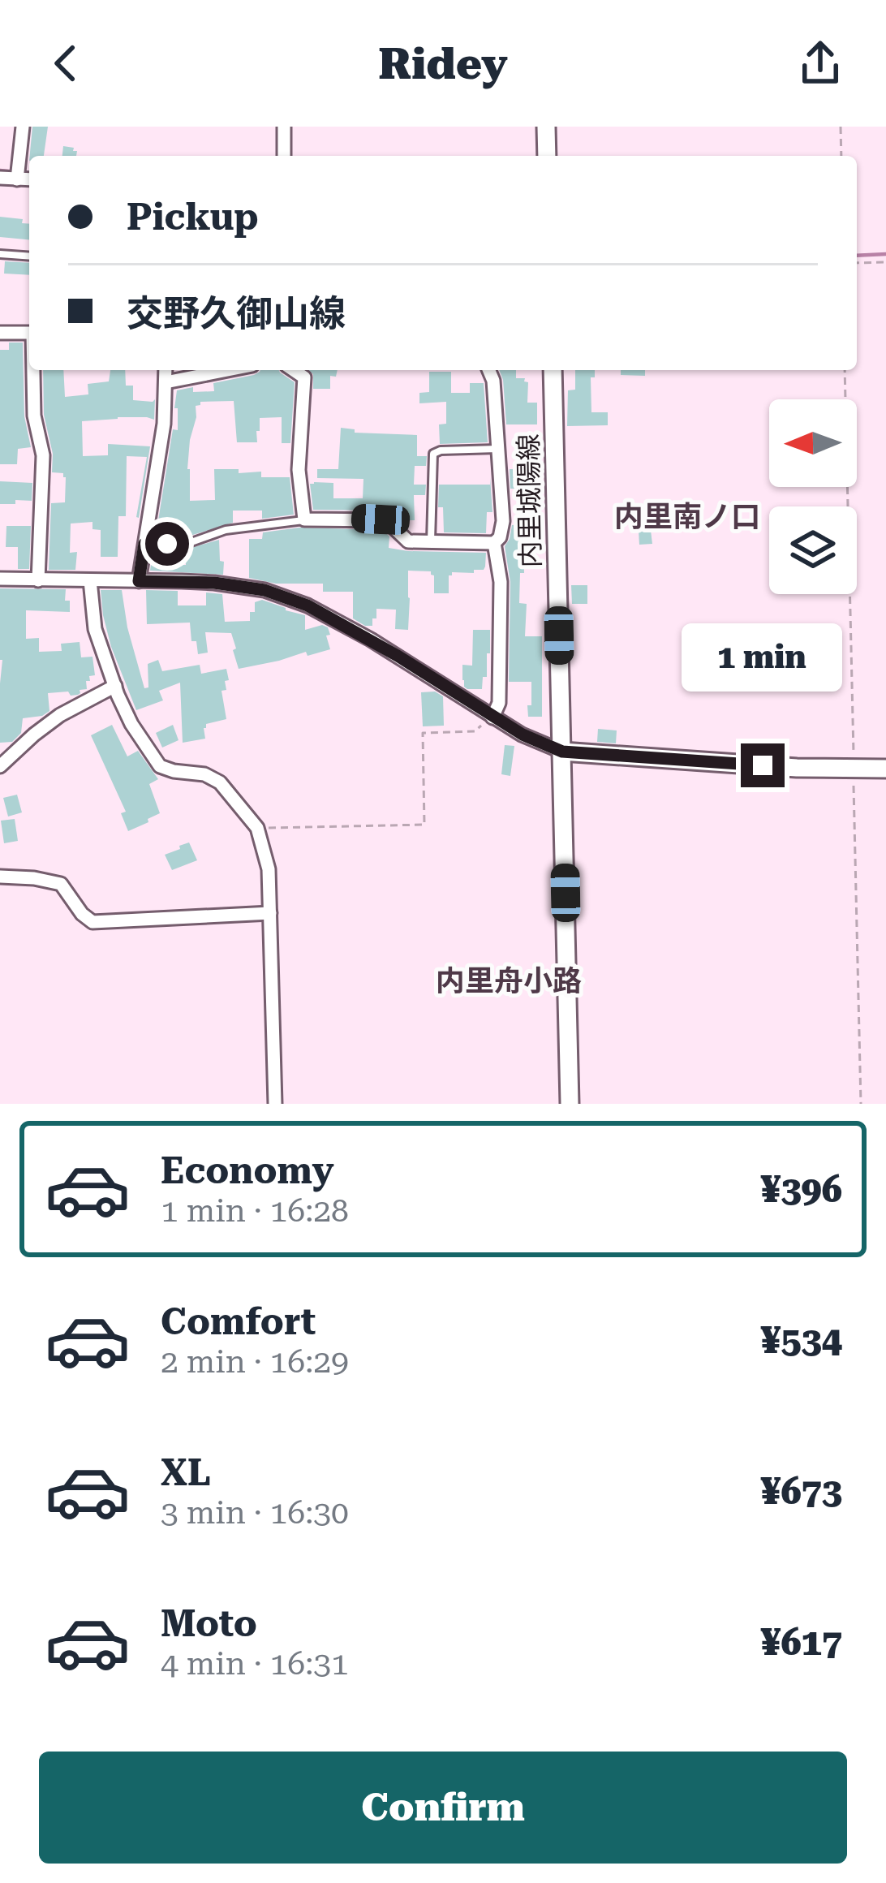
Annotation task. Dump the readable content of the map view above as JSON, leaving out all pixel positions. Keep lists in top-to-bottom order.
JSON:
{
  "streets": {
    "main road": ["内里城陽線"]
  },
  "districts": ["内里南ノ口", "内里舟小路"],
  "north": "left",
  "page": {
    "header": "Ridey",
    "banner": ["Pickup", "交野久御山線"],
    "bubble": "1 min",
    "list": [
      {
        "name": "Economy",
        "note": "1 min · 16:28",
        "value": "¥396"
      },
      {
        "name": "Comfort",
        "note": "2 min · 16:29",
        "value": "¥534"
      },
      {
        "name": "XL",
        "note": "3 min · 16:30",
        "value": "¥673"
      },
      {
        "name": "Moto",
        "note": "4 min · 16:31",
        "value": "¥617"
      }
    ],
    "buttons": "Confirm"
  }
}
